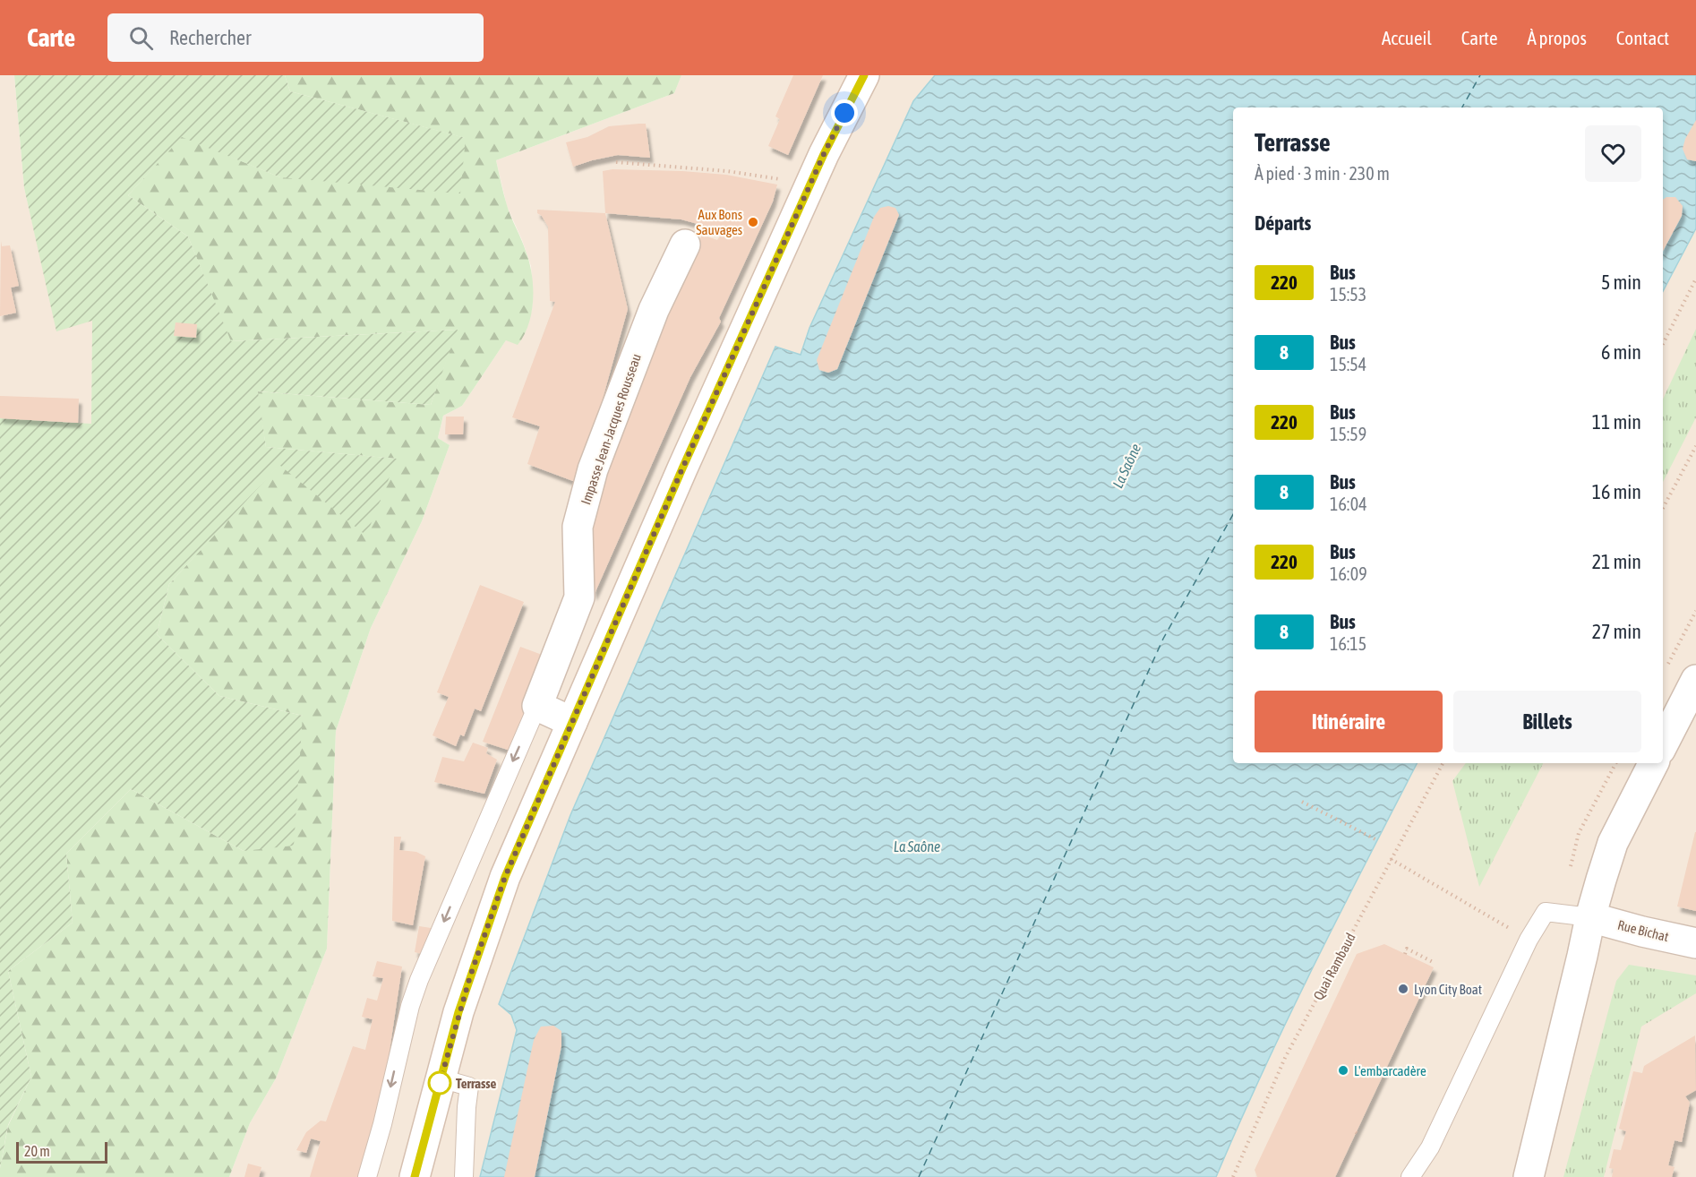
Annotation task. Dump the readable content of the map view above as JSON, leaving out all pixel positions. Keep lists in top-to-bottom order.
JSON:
{
  "streets": {
    "street": ["Impasse Jean-Jacques Rousseau", "Rue Bichat"],
    "path": ["Quai Rambaud"]
  },
  "water": ["La Saône"],
  "places": [
    "Aux Bons Sauvages",
    "Lyon City Boat",
    "L'embarcadère",
    "Terrasse"
  ],
  "lines": ["bus line 220"],
  "scale_bar": "20 m",
  "page": {
    "header": "Carte",
    "search": "Rechercher",
    "nav": [
      "Accueil",
      "Carte",
      "À propos",
      "Contact"
    ],
    "heading": [
      ["Terrasse", "À pied · 3 min · 230 m"],
      "Départs"
    ],
    "list": [
      {
        "mark": "220",
        "name": "Bus",
        "note": "15:53",
        "value": "5 min"
      },
      {
        "mark": "8",
        "name": "Bus",
        "note": "15:54",
        "value": "6 min"
      },
      {
        "mark": "220",
        "name": "Bus",
        "note": "15:59",
        "value": "11 min"
      },
      {
        "mark": "8",
        "name": "Bus",
        "note": "16:04",
        "value": "16 min"
      },
      {
        "mark": "220",
        "name": "Bus",
        "note": "16:09",
        "value": "21 min"
      },
      {
        "mark": "8",
        "name": "Bus",
        "note": "16:15",
        "value": "27 min"
      }
    ],
    "buttons": ["Itinéraire", "Billets"],
    "scale": "20 m"
  }
}
